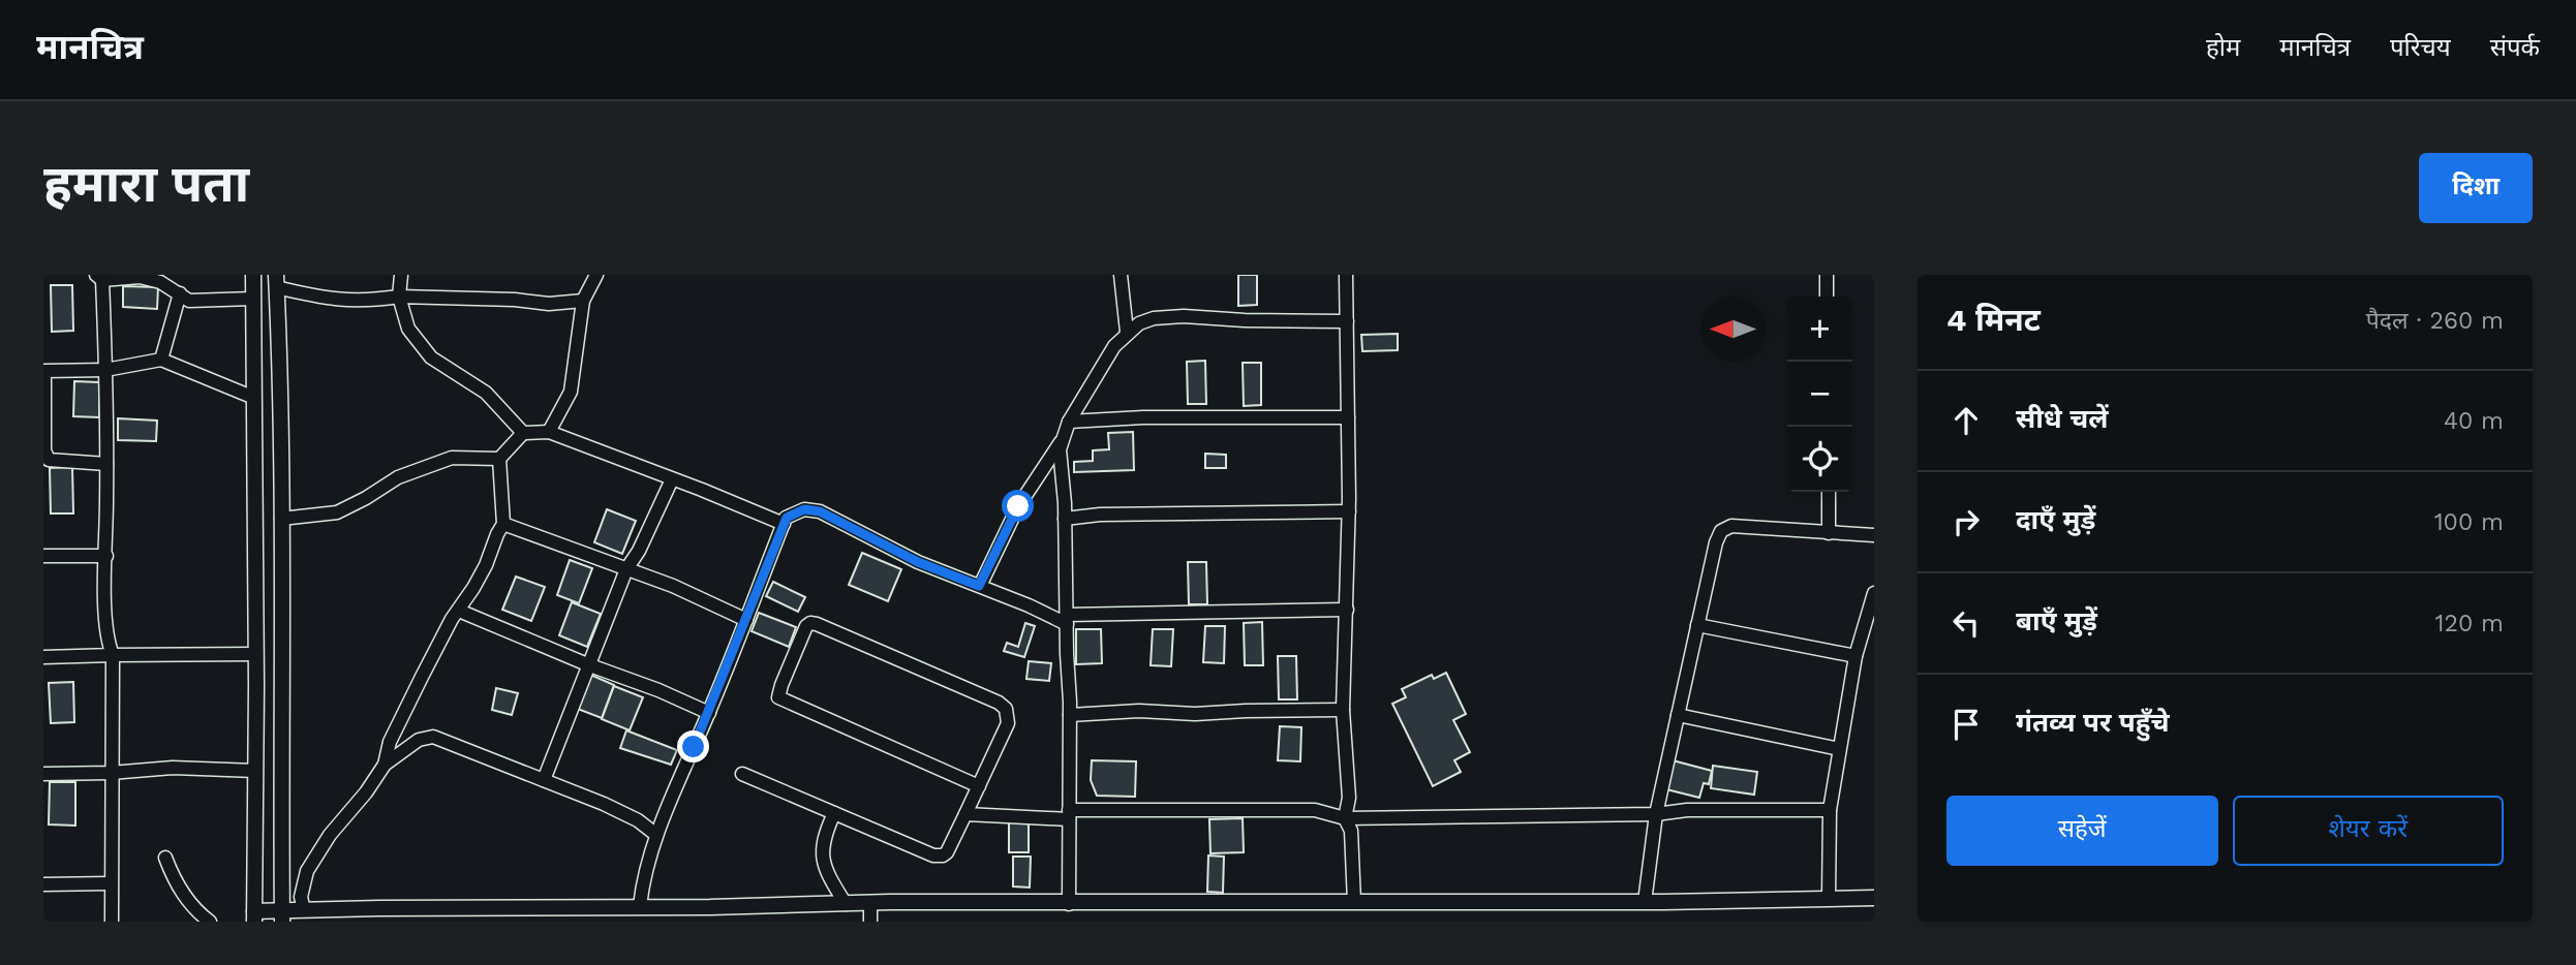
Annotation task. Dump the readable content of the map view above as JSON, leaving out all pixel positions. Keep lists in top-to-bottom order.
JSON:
{
  "north": "left",
  "page": {
    "header": "मानचित्र",
    "nav": [
      "होम",
      "मानचित्र",
      "परिचय",
      "संपर्क"
    ],
    "buttons": [
      "दिशा",
      ["सहेजें", "शेयर करें"]
    ],
    "title": "हमारा पता",
    "heading": ["4 मिनट", "पैदल · 260 m"],
    "map_buttons": ["+", "−"],
    "list": [
      ["सीधे चलें", "40 m"],
      ["दाएँ मुड़ें", "100 m"],
      ["बाएँ मुड़ें", "120 m"],
      "गंतव्य पर पहुँचे"
    ]
  }
}
